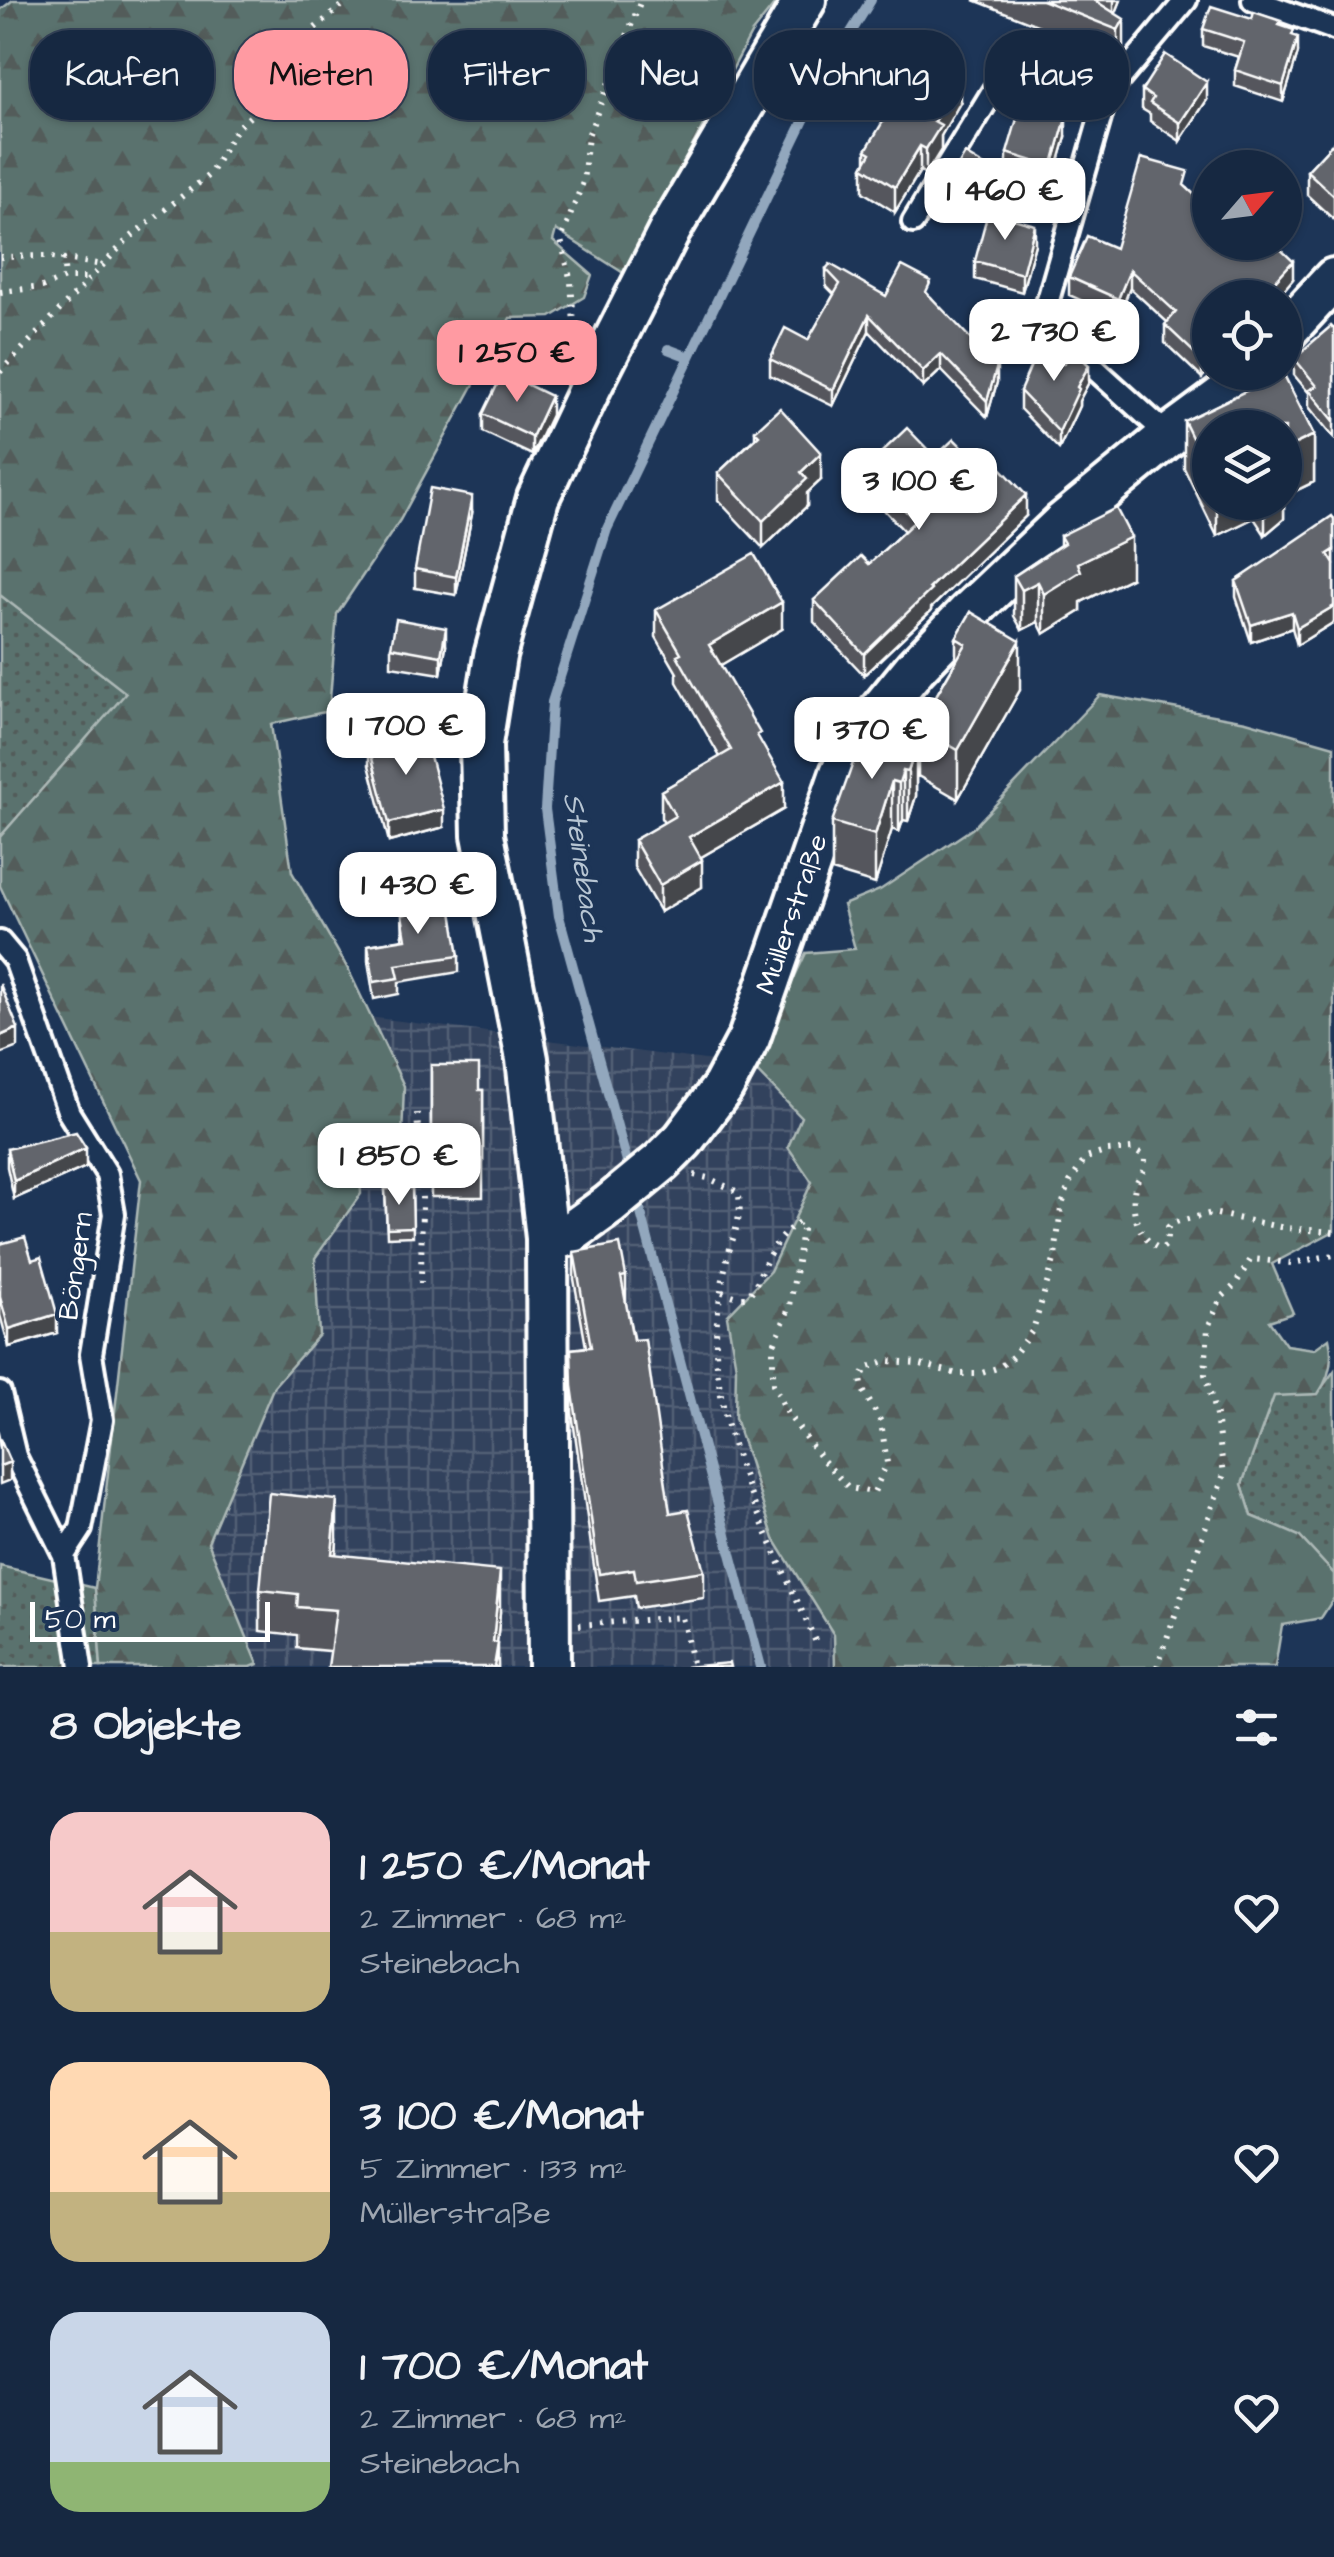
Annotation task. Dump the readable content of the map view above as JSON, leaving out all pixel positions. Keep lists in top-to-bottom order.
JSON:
{
  "streets": {
    "street": ["Müllerstraße"],
    "lane": ["Böngern"]
  },
  "water": ["Steinebach"],
  "scale_bar": "50 m",
  "north": "top right",
  "page": {
    "chip": [
      "Kaufen",
      "Mieten",
      "Filter",
      "Neu",
      "Wohnung",
      "Haus"
    ],
    "price": [
      "1 460 €",
      "2 730 €",
      "1 250 €",
      "3 100 €",
      "1 700 €",
      "1 370 €",
      "1 430 €",
      "1 850 €"
    ],
    "scale": "50 m",
    "heading": "8 Objekte",
    "list": [
      {
        "name": "1 250 €/Monat",
        "note": "2 Zimmer · 68 m² · Steinebach"
      },
      {
        "name": "3 100 €/Monat",
        "note": "5 Zimmer · 133 m² · Müllerstraße"
      },
      {
        "name": "1 700 €/Monat",
        "note": "2 Zimmer · 68 m² · Steinebach"
      }
    ]
  }
}
